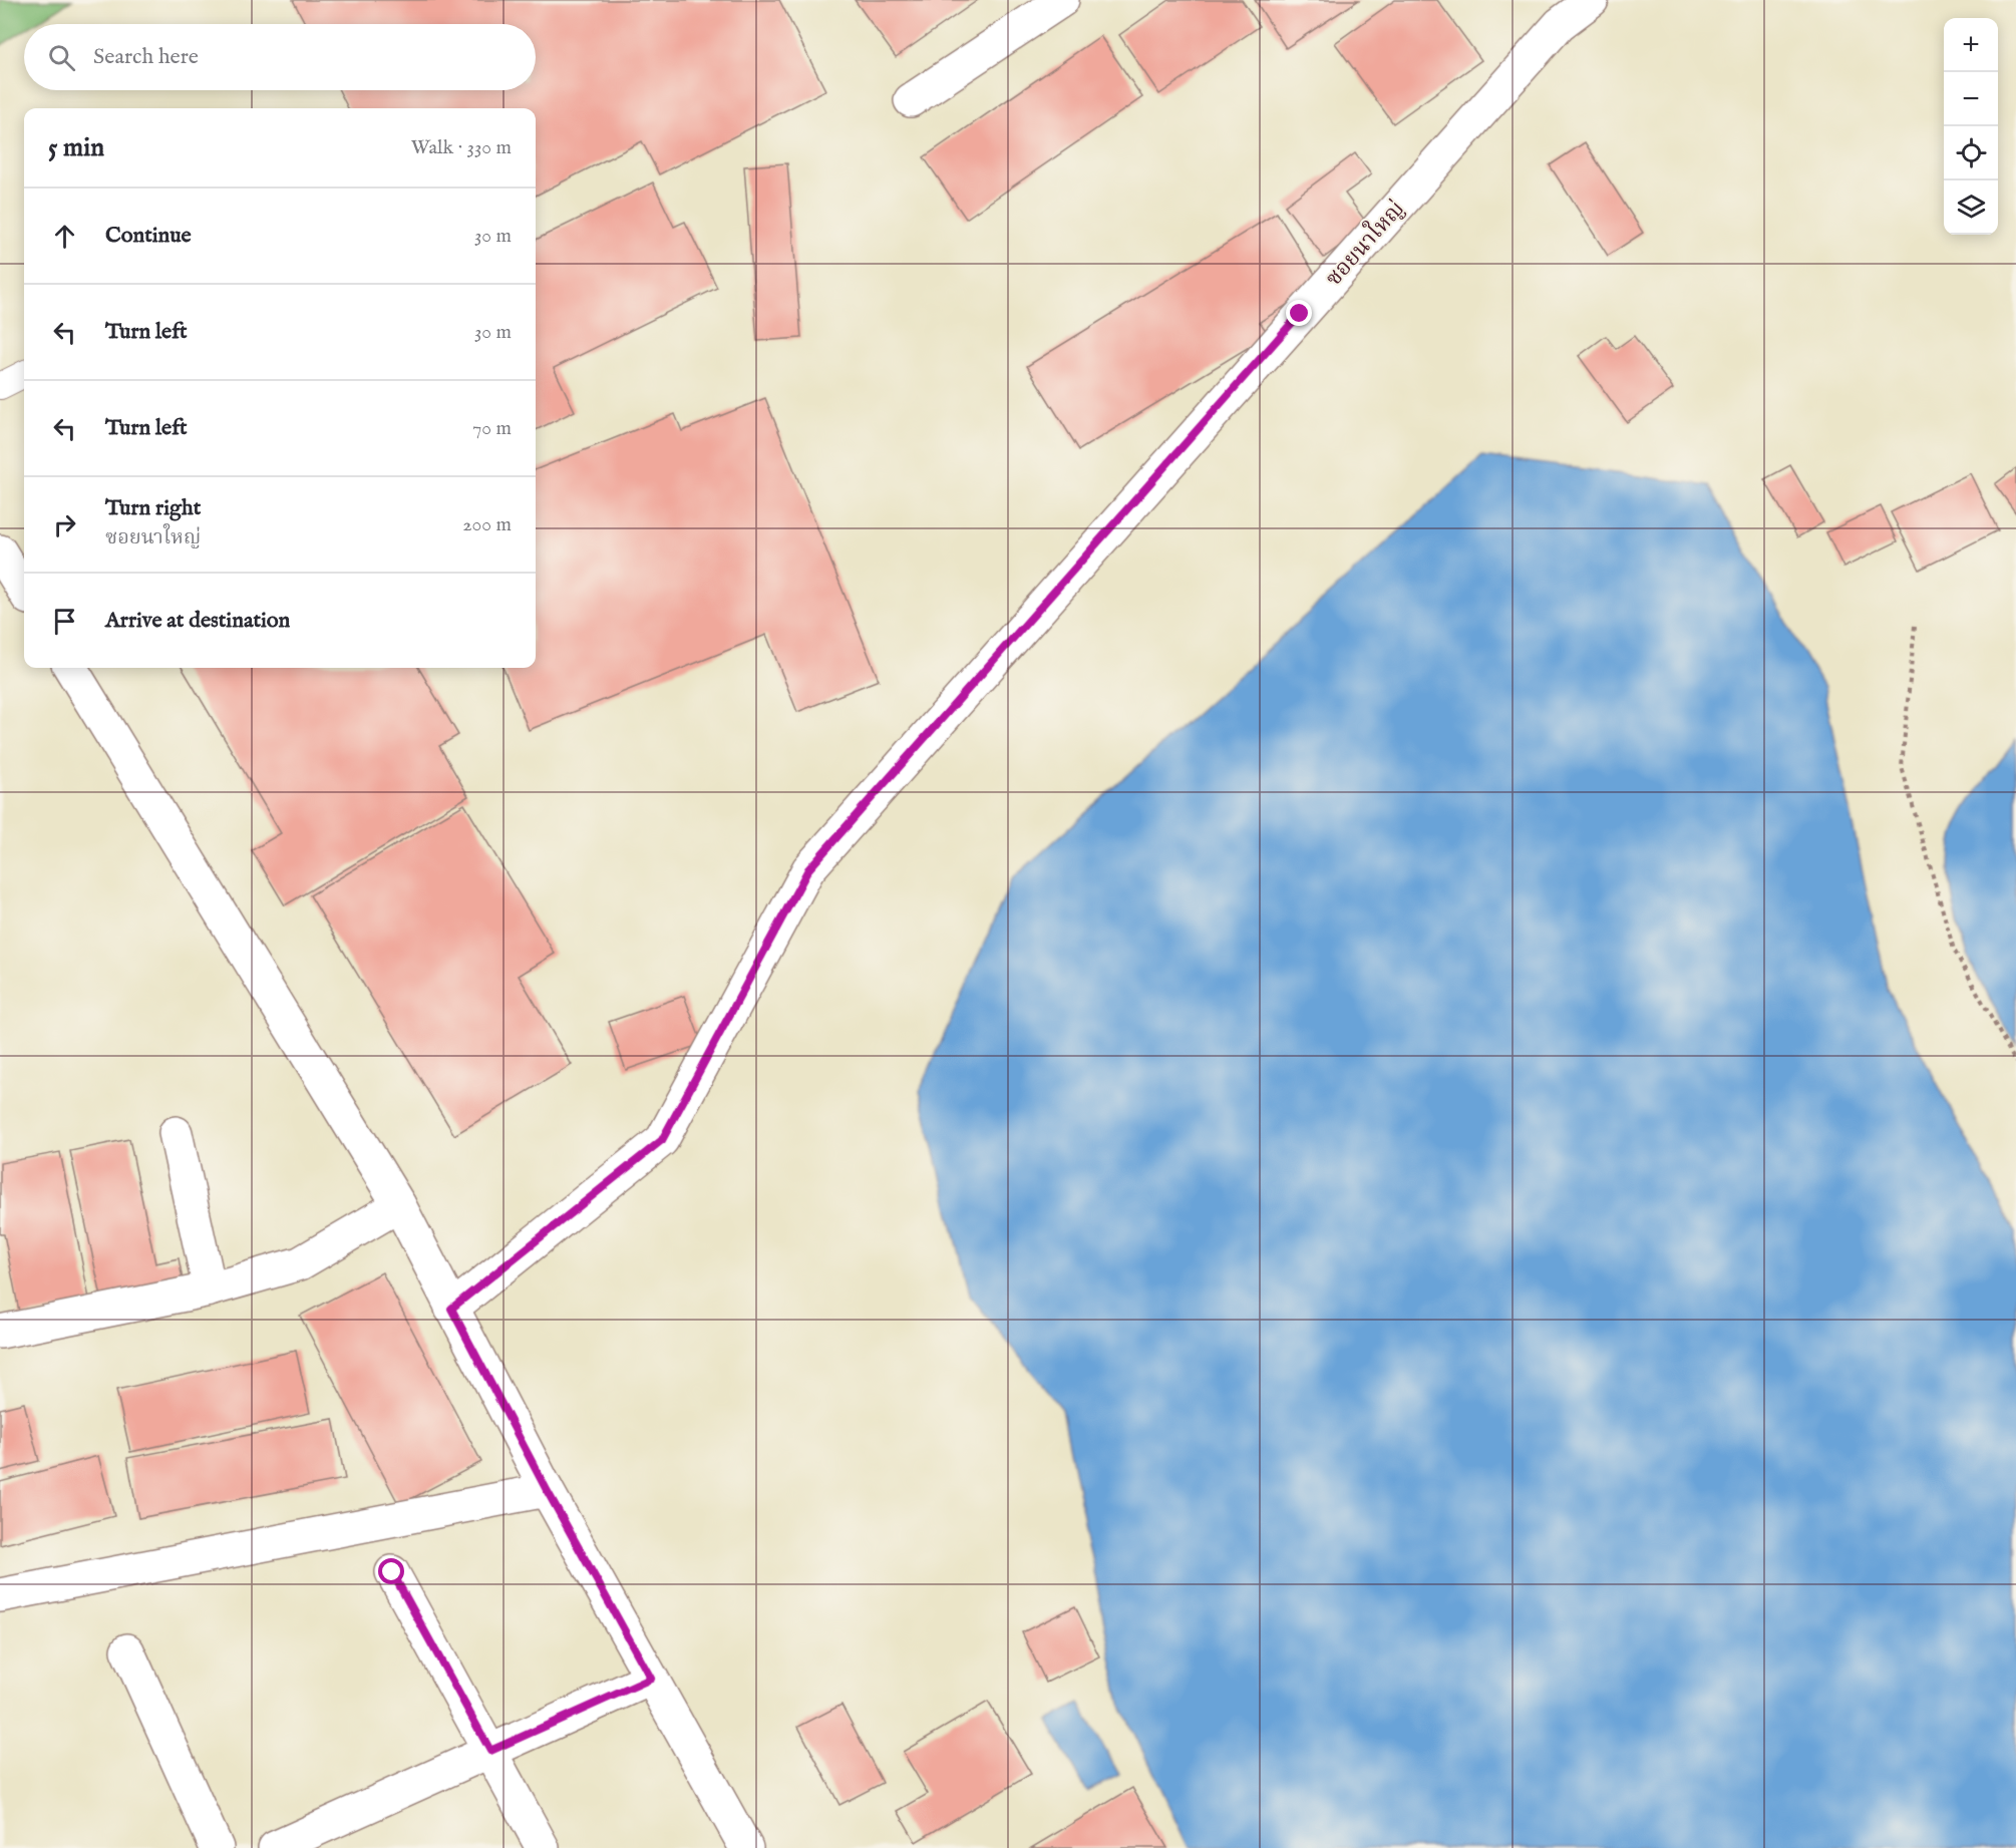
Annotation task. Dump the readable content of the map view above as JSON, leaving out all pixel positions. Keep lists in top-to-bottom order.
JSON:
{
  "streets": {
    "street": ["ซอยนาใหญ่"]
  },
  "page": {
    "map_buttons": ["+", "−"],
    "search": "Search here",
    "heading": ["5 min", "Walk · 330 m"],
    "list": [
      ["Continue", "30 m"],
      ["Turn left", "30 m"],
      ["Turn left", "70 m"],
      ["Turn right", "ซอยนาใหญ่", "200 m"],
      "Arrive at destination"
    ]
  }
}
